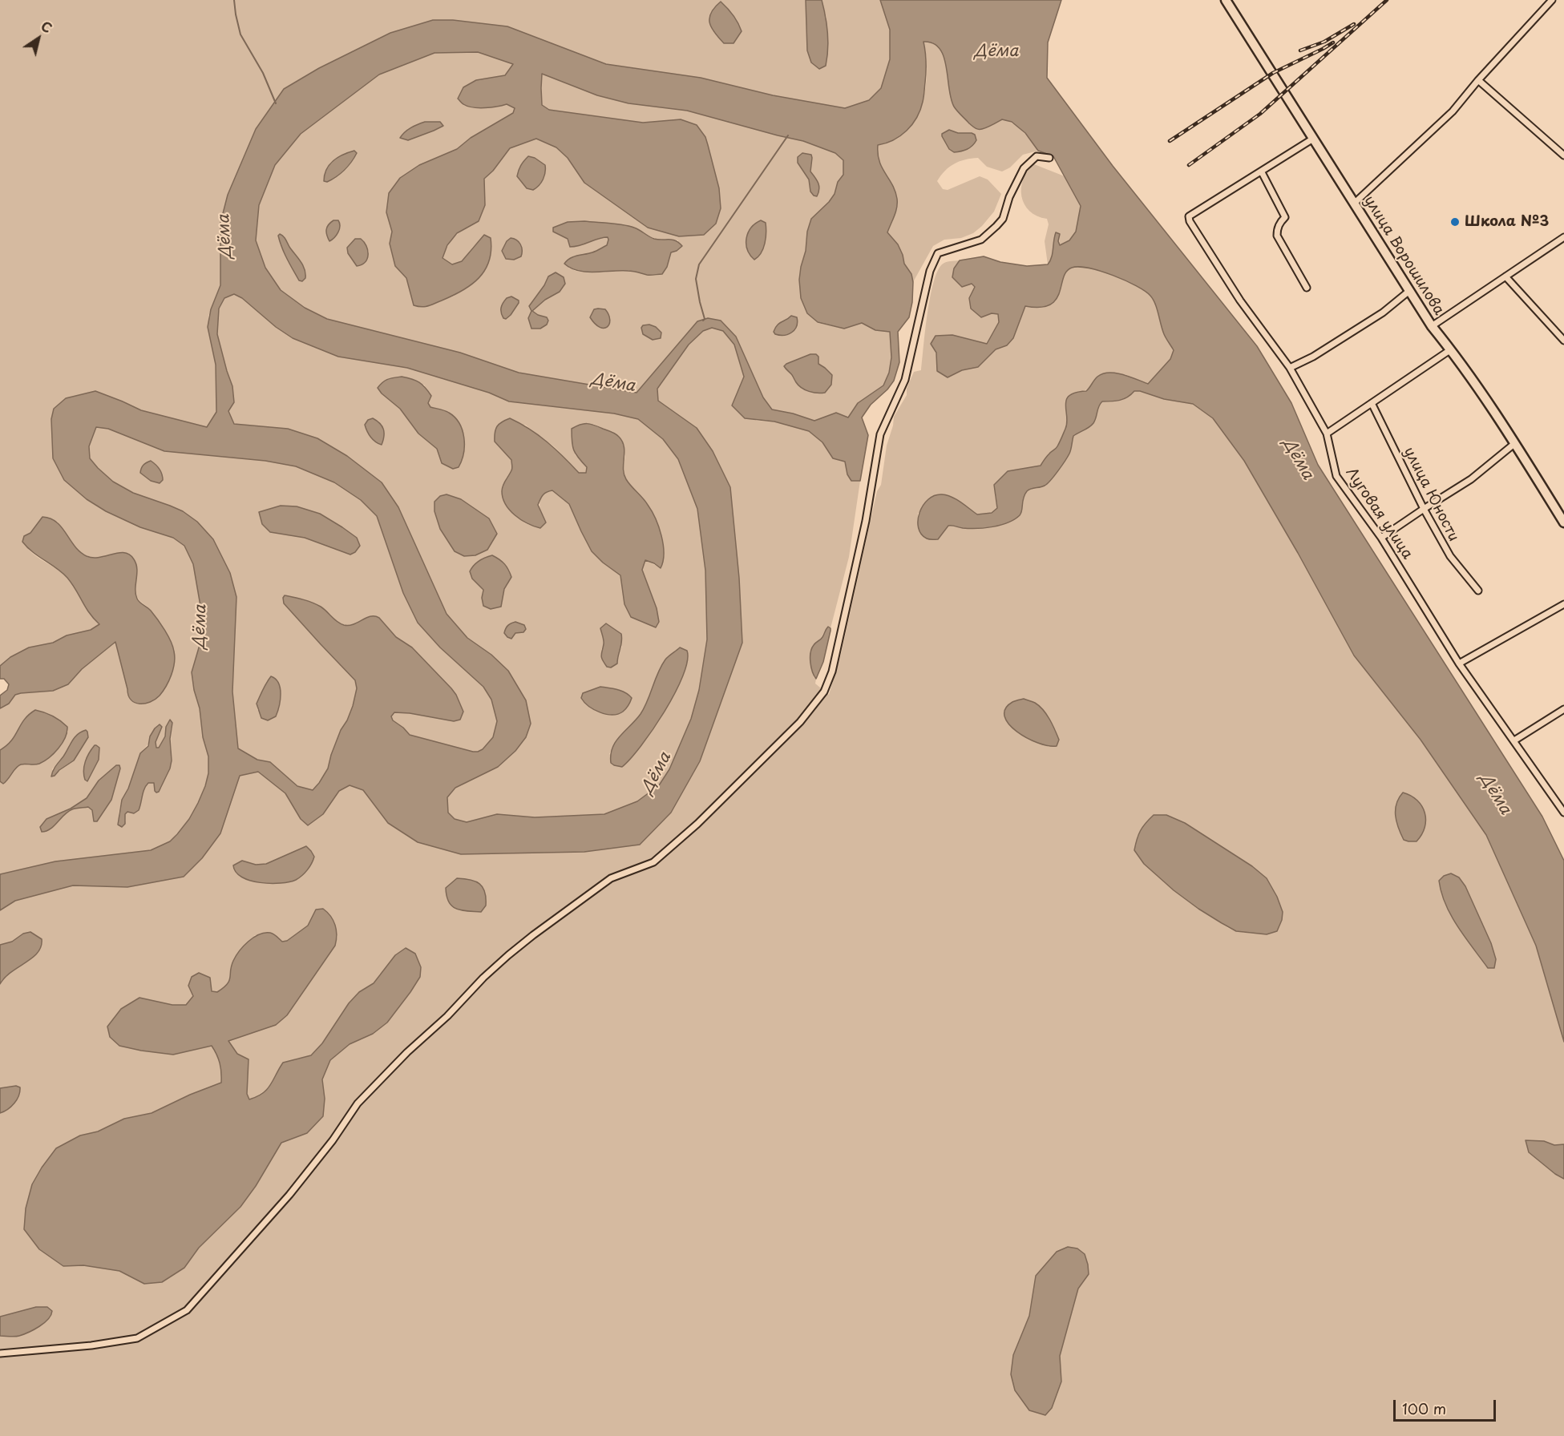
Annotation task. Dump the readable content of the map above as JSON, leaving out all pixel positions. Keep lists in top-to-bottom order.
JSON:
{
  "streets": {
    "street": ["улица Ворошилова", "улица Юности", "Луговая улица"]
  },
  "water": ["Дёма"],
  "places": ["Школа №3"],
  "scale_bar": "100 m",
  "north": "top right"
}
